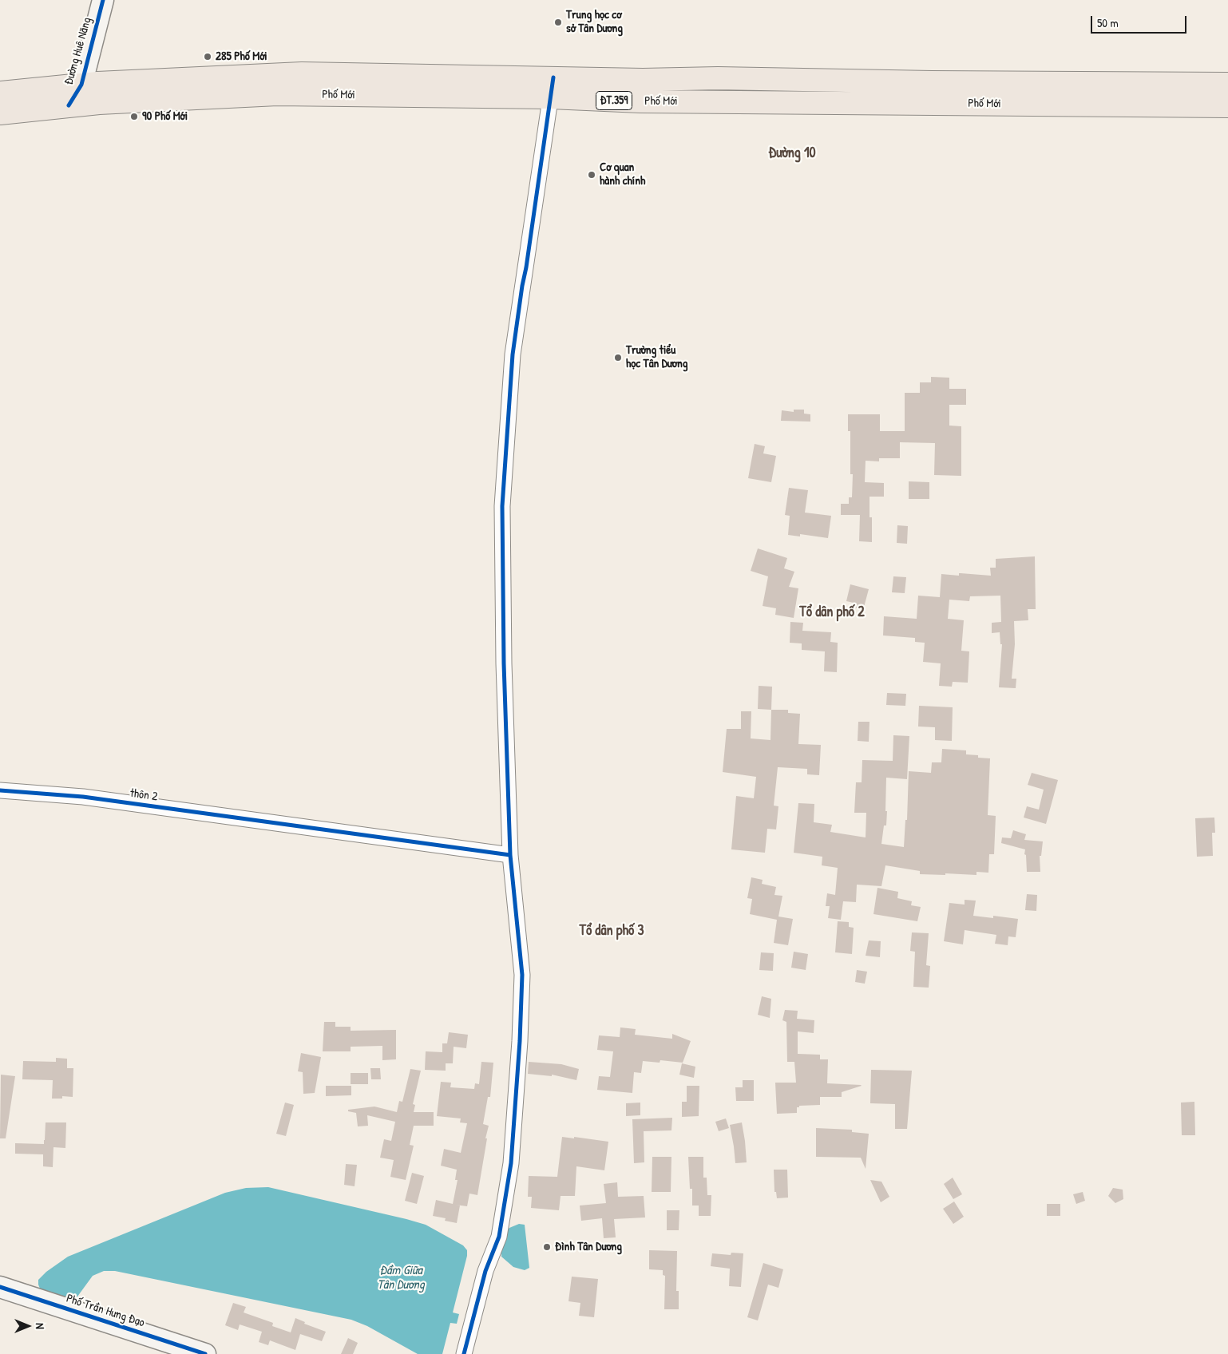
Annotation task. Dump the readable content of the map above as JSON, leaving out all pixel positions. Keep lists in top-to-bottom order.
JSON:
{
  "streets": {
    "main road": ["Phố Mới", "ĐT.359"],
    "street": ["Đường Huê Năng", "thôn 2", "Phố Trần Hưng Đạo"]
  },
  "crossings": [
    ["Đường Huê Năng", "Phố Mới"]
  ],
  "districts": ["Đường 10", "Tổ dân phố 2", "Tổ dân phố 3"],
  "water": ["Đầm Giữa Tân Dương"],
  "places": [
    "Trung học cơ sở Tân Dương",
    "285 Phố Mới",
    "90 Phố Mới",
    "Cơ quan hành chính",
    "Trường tiểu học Tân Dương",
    "Đình Tân Dương"
  ],
  "scale_bar": "50 m",
  "north": "right"
}
